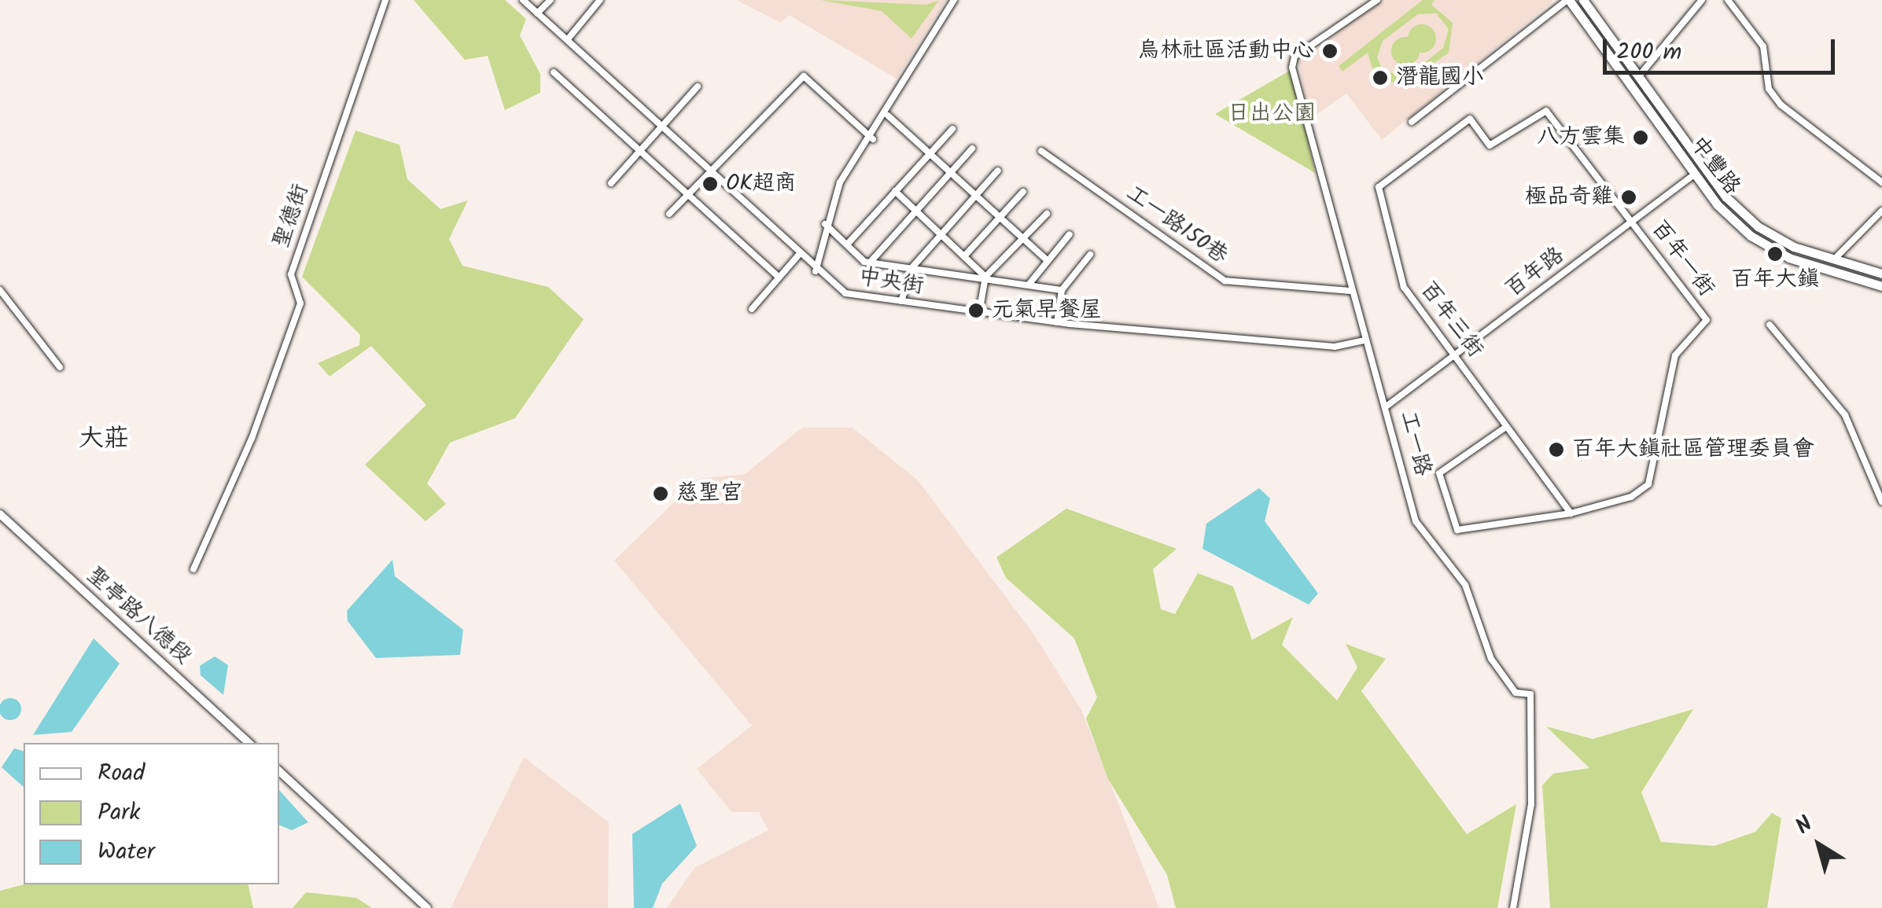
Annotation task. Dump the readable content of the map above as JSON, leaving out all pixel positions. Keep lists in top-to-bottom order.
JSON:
{
  "streets": {
    "main road": ["中豐路"],
    "street": [
      "聖德街",
      "工一路150巷",
      "百年一街",
      "百年路",
      "中央街",
      "百年三街",
      "工一路",
      "聖亭路八德段"
    ]
  },
  "crossings": [
    ["中豐路", "百年路"],
    ["工一路150巷", "工一路"],
    ["百年一街", "百年路"],
    ["百年一街", "百年三街"],
    ["百年路", "百年三街"],
    ["百年路", "工一路"],
    ["中央街", "工一路"]
  ],
  "districts": ["大莊"],
  "parks": ["日出公園"],
  "places": [
    "烏林社區活動中心",
    "潛龍國小",
    "八方雲集",
    "OK超商",
    "極品奇雞",
    "百年大鎮",
    "元氣早餐屋",
    "百年大鎮社區管理委員會",
    "慈聖宮"
  ],
  "legend": ["Road", "Park", "Water"],
  "scale_bar": "200 m",
  "north": "top left"
}
